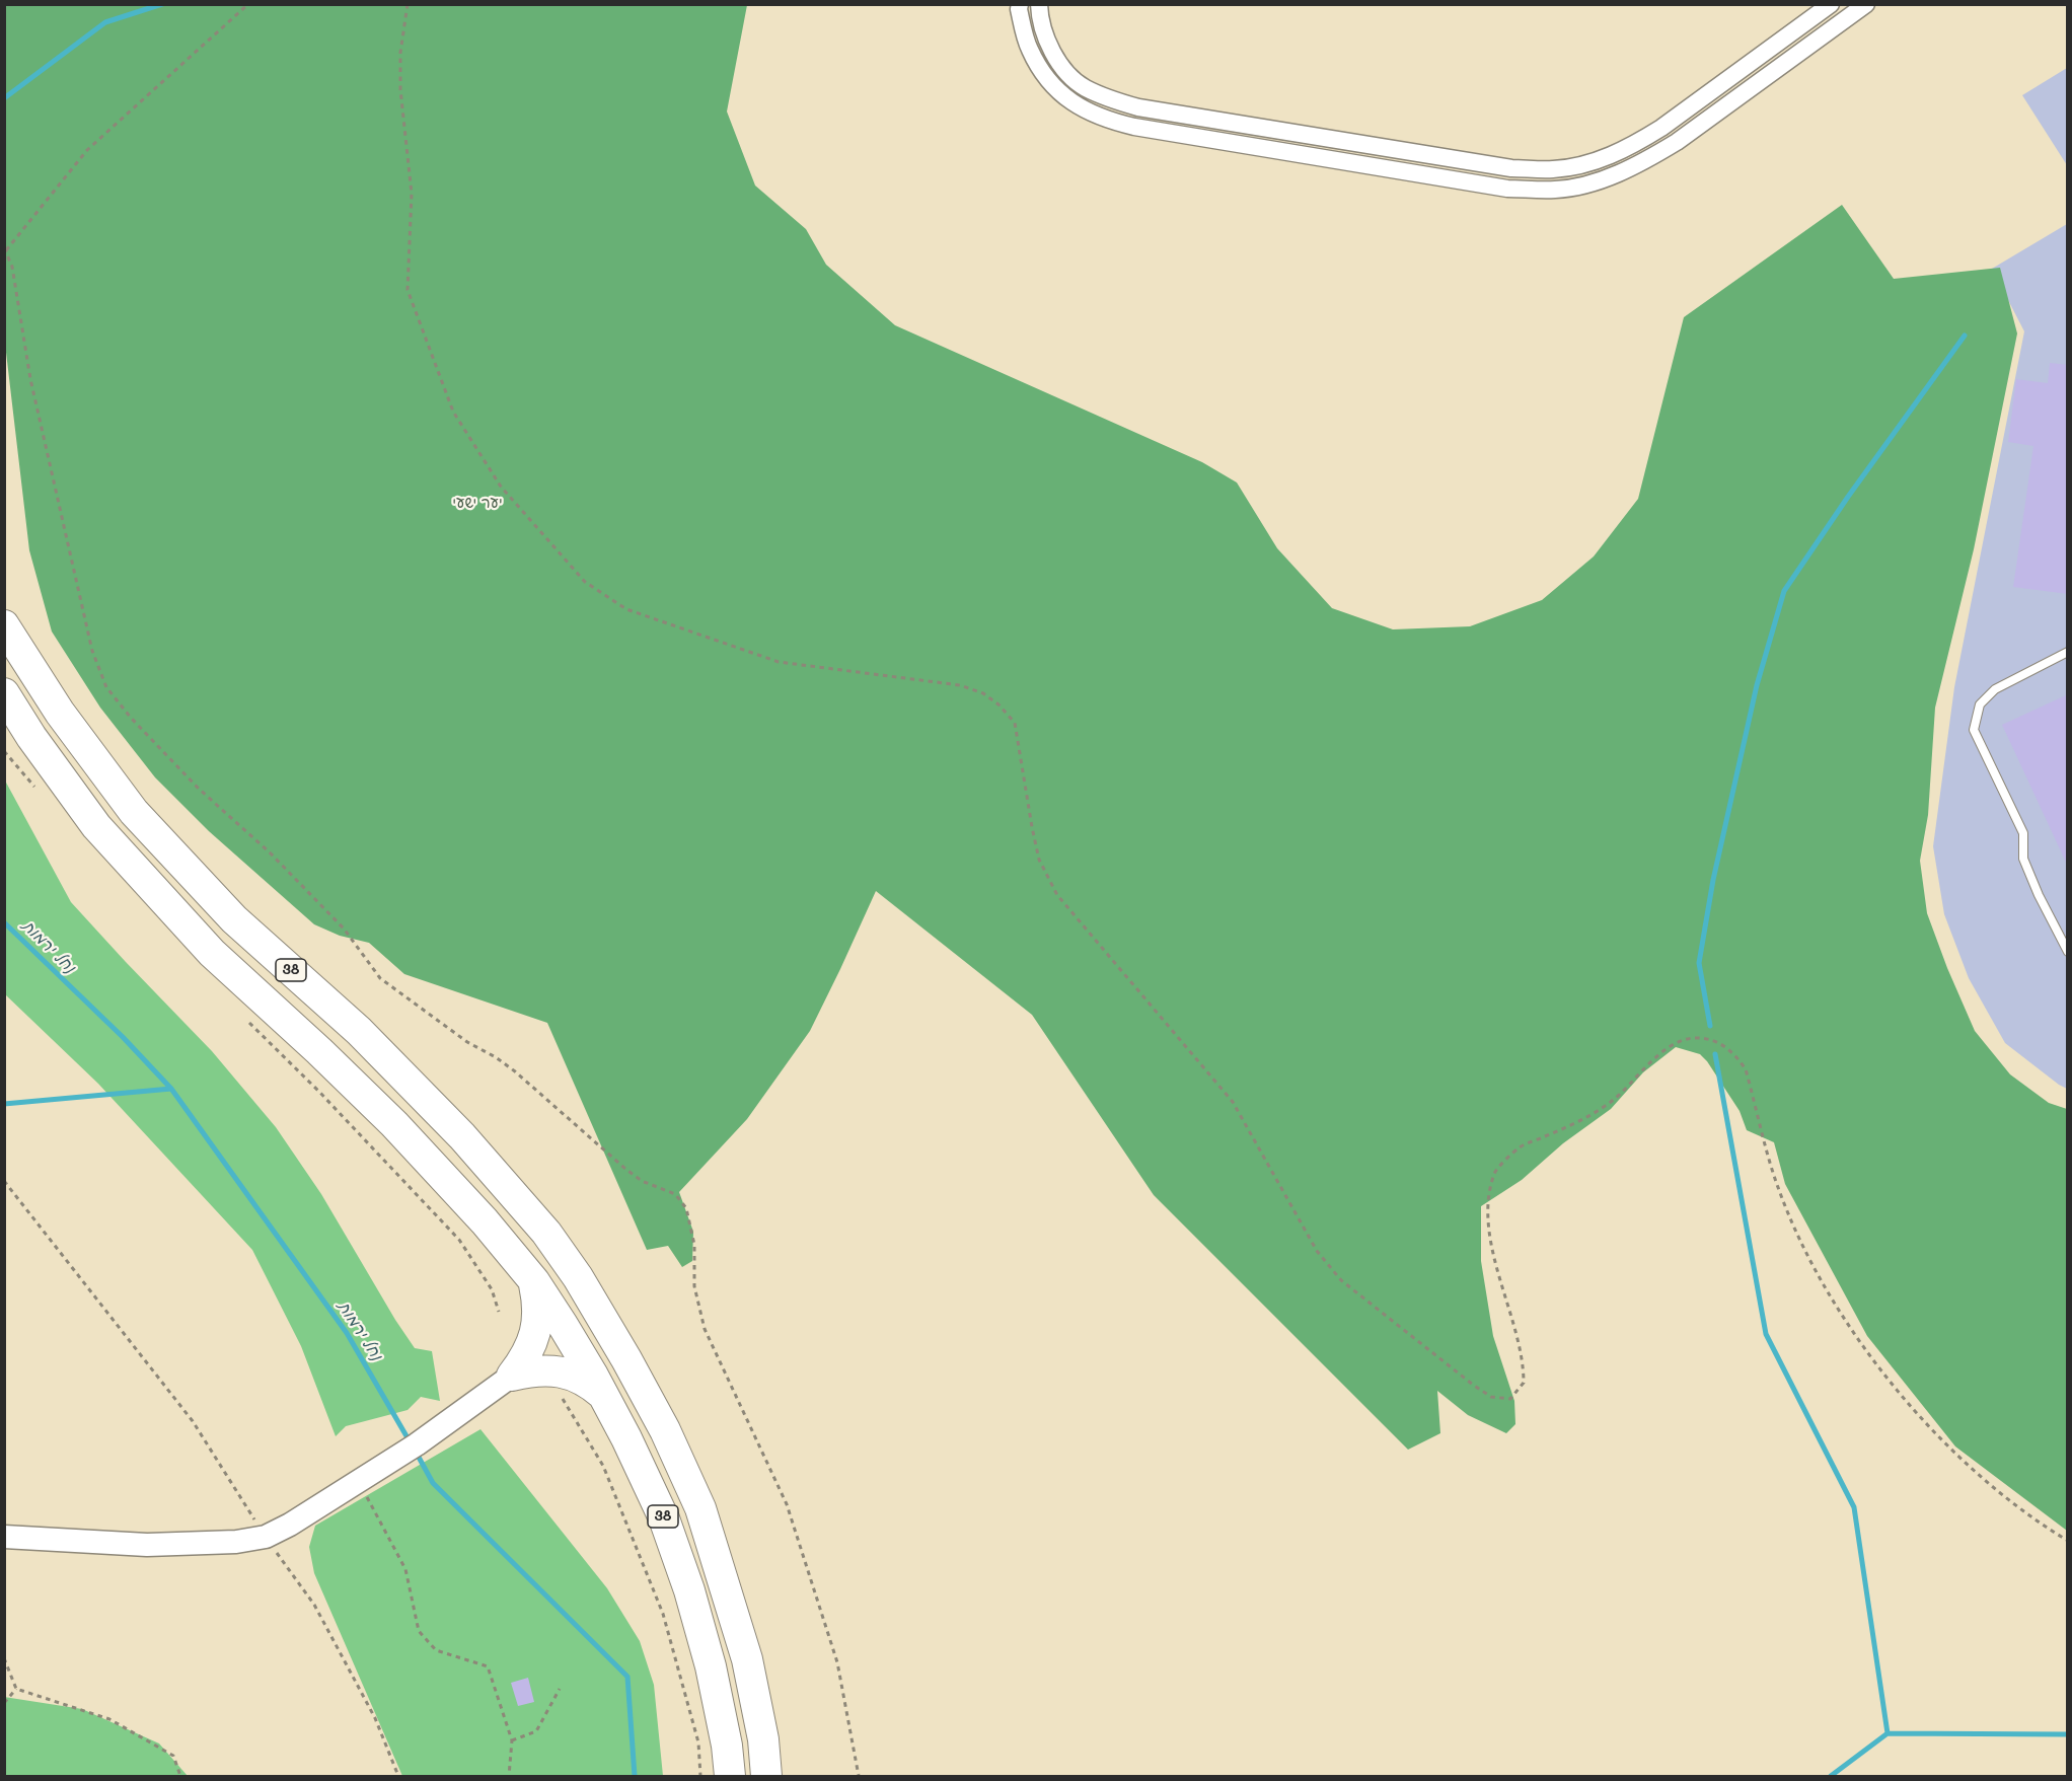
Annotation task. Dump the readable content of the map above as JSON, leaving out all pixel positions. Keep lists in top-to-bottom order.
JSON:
{
  "streets": {
    "highway": ["38"]
  },
  "water": ["נחל ירמות"],
  "parks": ["יער ישעי"]
}
